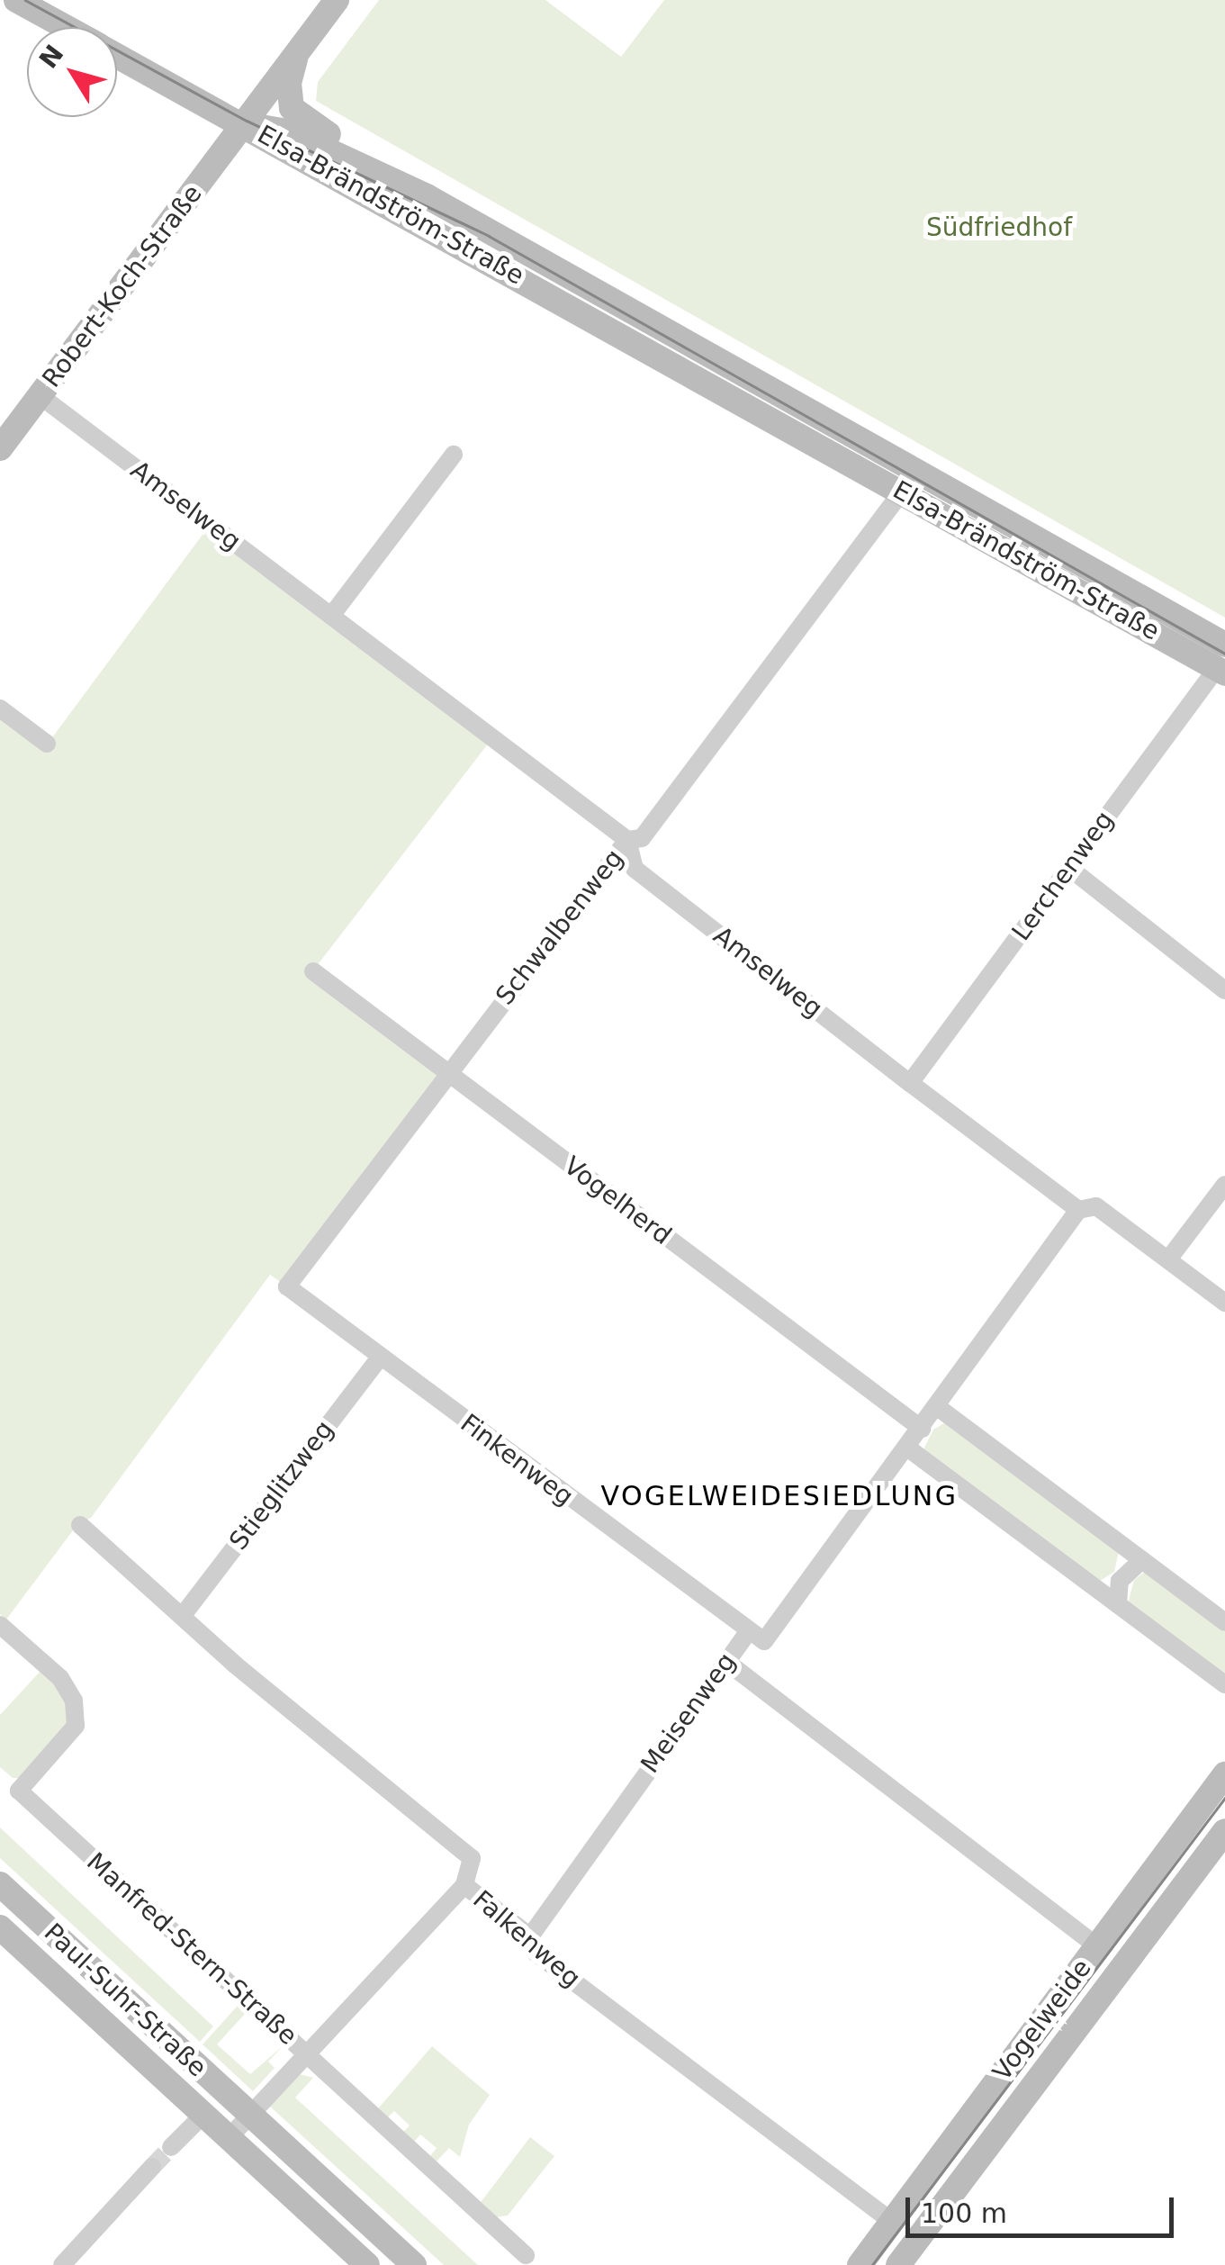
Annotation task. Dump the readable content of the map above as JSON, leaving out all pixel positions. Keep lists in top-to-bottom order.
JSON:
{
  "streets": {
    "street": [
      "Elsa-Brändström-Straße",
      "Robert-Koch-Straße",
      "Amselweg",
      "Lerchenweg",
      "Schwalbenweg",
      "Vogelherd",
      "Finkenweg",
      "Stieglitzweg",
      "Meisenweg",
      "Falkenweg",
      "Manfred-Stern-Straße",
      "Paul-Suhr-Straße",
      "Vogelweide"
    ]
  },
  "crossings": [
    ["Elsa-Brändström-Straße", "Robert-Koch-Straße"],
    ["Elsa-Brändström-Straße", "Lerchenweg"],
    ["Elsa-Brändström-Straße", "Schwalbenweg"],
    ["Robert-Koch-Straße", "Amselweg"],
    ["Amselweg", "Lerchenweg"],
    ["Amselweg", "Schwalbenweg"],
    ["Amselweg", "Meisenweg"],
    ["Schwalbenweg", "Vogelherd"],
    ["Schwalbenweg", "Finkenweg"],
    ["Vogelherd", "Meisenweg"],
    ["Finkenweg", "Stieglitzweg"],
    ["Finkenweg", "Meisenweg"],
    ["Stieglitzweg", "Falkenweg"],
    ["Meisenweg", "Falkenweg"],
    ["Falkenweg", "Vogelweide"]
  ],
  "districts": ["VOGELWEIDESIEDLUNG"],
  "parks": ["Südfriedhof"],
  "scale_bar": "100 m",
  "north": "top left"
}
